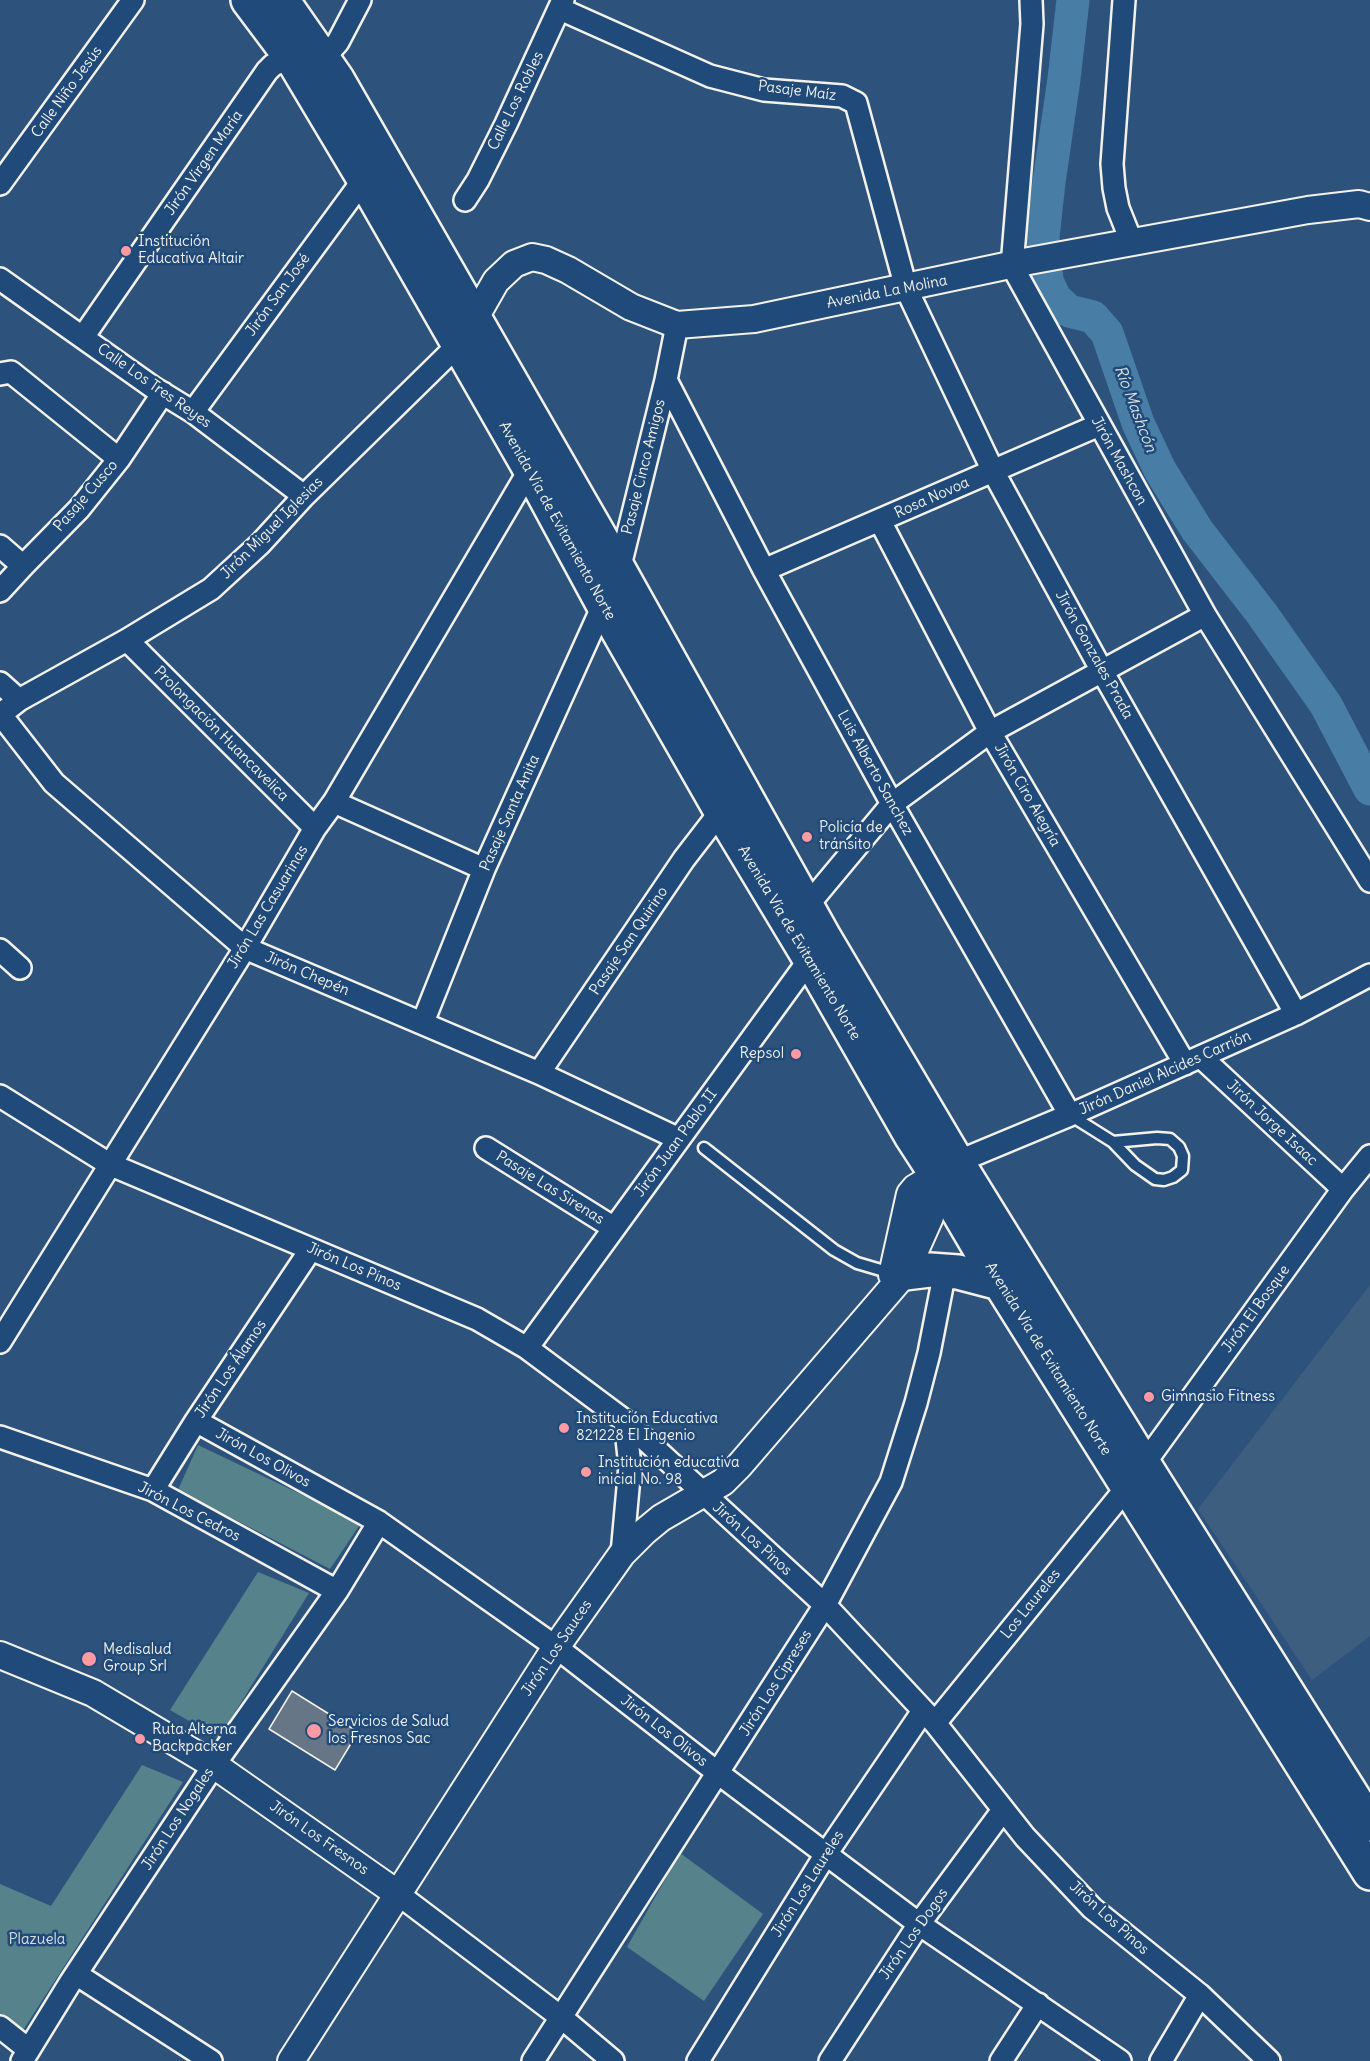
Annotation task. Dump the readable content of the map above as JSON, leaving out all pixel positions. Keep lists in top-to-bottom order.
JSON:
{
  "streets": {
    "highway": ["Avenida Vía de Evitamiento Norte"],
    "street": [
      "Pasaje Maíz",
      "Calle Niño Jesús",
      "Calle Los Robles",
      "Jirón Virgen María",
      "Avenida La Molina",
      "Jirón San José",
      "Calle Los Tres Reyes",
      "Jirón Mashcon",
      "Pasaje Cinco Amigos",
      "Pasaje Cusco",
      "Rosa Novoa",
      "Jirón Miguel Iglesias",
      "Jirón Gonzales Prada",
      "Prolongación Huancavelica",
      "Luis Alberto Sanchez",
      "Jirón Ciro Alegría",
      "Pasaje Santa Anita",
      "Jirón Las Casuarinas",
      "Pasaje San Quirino",
      "Jirón Chepén",
      "Jirón Daniel Alcides Carrión",
      "Jirón Jorge Isaac",
      "Jirón Juan Pablo II",
      "Pasaje Las Sirenas",
      "Jirón Los Pinos",
      "Jirón El Bosque",
      "Jirón Los Álamos",
      "Jirón Los Olivos",
      "Jirón Los Cedros",
      "Los Laureles",
      "Jirón Los Sauces",
      "Jirón Los Cipreses",
      "Jirón Los Nogales",
      "Jirón Los Fresnos",
      "Jirón Los Laureles",
      "Jirón Los Dogos"
    ]
  },
  "crossings": [
    ["Pasaje Maíz", "Calle Los Robles"],
    ["Pasaje Maíz", "Avenida La Molina"],
    ["Pasaje Maíz", "Jirón Gonzales Prada"],
    ["Jirón Virgen María", "Calle Los Tres Reyes"],
    ["Jirón Virgen María", "Avenida Vía de Evitamiento Norte"],
    ["Avenida La Molina", "Jirón Mashcon"],
    ["Avenida La Molina", "Pasaje Cinco Amigos"],
    ["Avenida La Molina", "Avenida Vía de Evitamiento Norte"],
    ["Avenida La Molina", "Jirón Miguel Iglesias"],
    ["Avenida La Molina", "Jirón Gonzales Prada"],
    ["Jirón San José", "Calle Los Tres Reyes"],
    ["Jirón San José", "Avenida Vía de Evitamiento Norte"],
    ["Calle Los Tres Reyes", "Pasaje Cusco"],
    ["Calle Los Tres Reyes", "Jirón Miguel Iglesias"],
    ["Jirón Mashcon", "Rosa Novoa"],
    ["Pasaje Cinco Amigos", "Avenida Vía de Evitamiento Norte"],
    ["Pasaje Cinco Amigos", "Luis Alberto Sanchez"],
    ["Pasaje Cinco Amigos", "Pasaje Santa Anita"],
    ["Rosa Novoa", "Jirón Gonzales Prada"],
    ["Rosa Novoa", "Luis Alberto Sanchez"],
    ["Rosa Novoa", "Jirón Ciro Alegría"],
    ["Avenida Vía de Evitamiento Norte", "Jirón Miguel Iglesias"],
    ["Avenida Vía de Evitamiento Norte", "Pasaje Santa Anita"],
    ["Avenida Vía de Evitamiento Norte", "Jirón Las Casuarinas"],
    ["Avenida Vía de Evitamiento Norte", "Pasaje San Quirino"],
    ["Avenida Vía de Evitamiento Norte", "Jirón Daniel Alcides Carrión"],
    ["Avenida Vía de Evitamiento Norte", "Jirón Juan Pablo II"],
    ["Avenida Vía de Evitamiento Norte", "Jirón El Bosque"],
    ["Avenida Vía de Evitamiento Norte", "Los Laureles"],
    ["Avenida Vía de Evitamiento Norte", "Jirón Los Sauces"],
    ["Jirón Miguel Iglesias", "Prolongación Huancavelica"],
    ["Jirón Miguel Iglesias", "Jirón Chepén"],
    ["Jirón Gonzales Prada", "Jirón Daniel Alcides Carrión"],
    ["Prolongación Huancavelica", "Jirón Las Casuarinas"],
    ["Luis Alberto Sanchez", "Jirón Daniel Alcides Carrión"],
    ["Jirón Ciro Alegría", "Jirón Daniel Alcides Carrión"],
    ["Jirón Ciro Alegría", "Jirón Jorge Isaac"],
    ["Pasaje Santa Anita", "Jirón Chepén"],
    ["Jirón Las Casuarinas", "Jirón Chepén"],
    ["Jirón Las Casuarinas", "Jirón Los Pinos"],
    ["Pasaje San Quirino", "Jirón Chepén"],
    ["Jirón Chepén", "Jirón Juan Pablo II"],
    ["Jirón Daniel Alcides Carrión", "Jirón Jorge Isaac"],
    ["Jirón Daniel Alcides Carrión", "Jirón Los Sauces"],
    ["Jirón Jorge Isaac", "Jirón El Bosque"],
    ["Jirón Juan Pablo II", "Pasaje Las Sirenas"],
    ["Jirón Juan Pablo II", "Jirón Los Pinos"],
    ["Jirón Los Pinos", "Jirón Los Álamos"],
    ["Jirón Los Pinos", "Los Laureles"],
    ["Jirón Los Pinos", "Jirón Los Sauces"],
    ["Jirón Los Pinos", "Jirón Los Cipreses"],
    ["Jirón Los Pinos", "Jirón Los Laureles"],
    ["Jirón Los Pinos", "Jirón Los Dogos"],
    ["Jirón El Bosque", "Los Laureles"],
    ["Jirón Los Álamos", "Jirón Los Olivos"],
    ["Jirón Los Álamos", "Jirón Los Cedros"],
    ["Jirón Los Olivos", "Jirón Los Sauces"],
    ["Jirón Los Olivos", "Jirón Los Cipreses"],
    ["Jirón Los Olivos", "Jirón Los Nogales"],
    ["Jirón Los Olivos", "Jirón Los Laureles"],
    ["Jirón Los Olivos", "Jirón Los Dogos"],
    ["Jirón Los Cedros", "Jirón Los Nogales"],
    ["Los Laureles", "Jirón Los Laureles"],
    ["Jirón Los Sauces", "Jirón Los Fresnos"],
    ["Jirón Los Cipreses", "Jirón Los Fresnos"],
    ["Jirón Los Nogales", "Jirón Los Fresnos"]
  ],
  "water": ["Río Mashcón"],
  "parks": ["Plazuela"],
  "places": [
    "Institución Educativa Altair",
    "Policía de tránsito",
    "Repsol",
    "Gimnasio Fitness",
    "Institución Educativa 821228 El Ingenio",
    "Institución educativa inicial No. 98",
    "Medisalud Group Srl",
    "Servicios de Salud los Fresnos Sac",
    "Ruta Alterna Backpacker"
  ]
}
